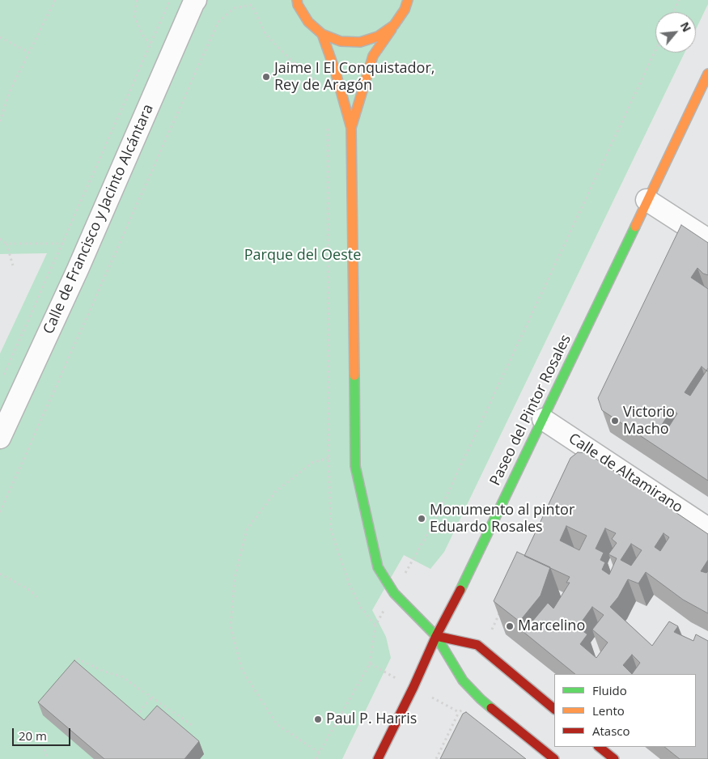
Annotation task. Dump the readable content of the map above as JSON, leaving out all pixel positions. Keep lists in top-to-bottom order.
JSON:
{
  "streets": {
    "main road": ["Paseo del Pintor Rosales"],
    "street": ["Calle de Francisco y Jacinto Alcántara", "Calle de Altamirano"]
  },
  "crossings": [
    ["Paseo del Pintor Rosales", "Calle de Altamirano"]
  ],
  "parks": ["Parque del Oeste"],
  "places": [
    "Jaime I El Conquistador, Rey de Aragón",
    "Victorio Macho",
    "Monumento al pintor Eduardo Rosales",
    "Marcelino",
    "Paul P. Harris"
  ],
  "legend": ["Fluido", "Lento", "Atasco"],
  "scale_bar": "20 m",
  "north": "top right"
}
